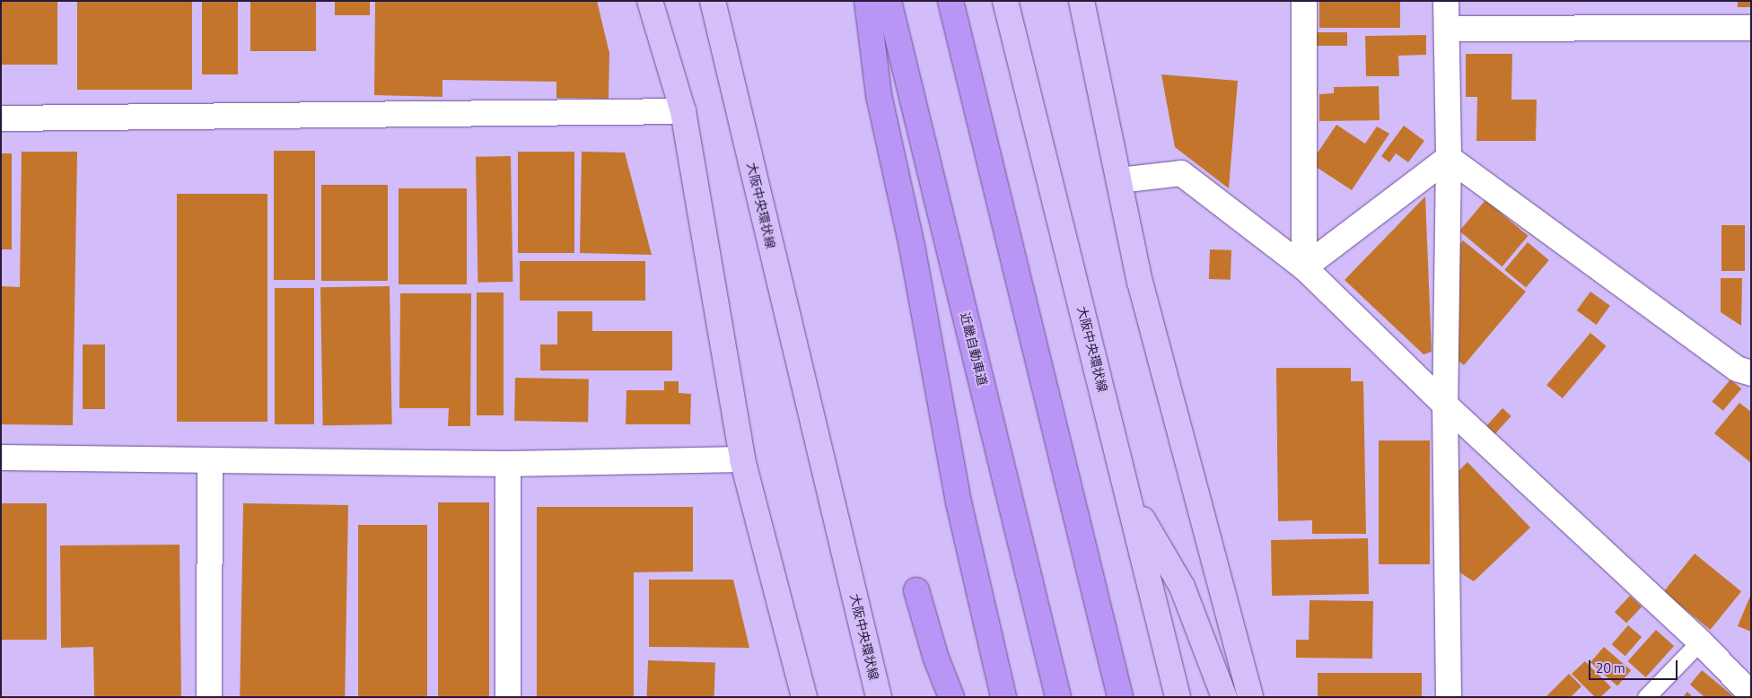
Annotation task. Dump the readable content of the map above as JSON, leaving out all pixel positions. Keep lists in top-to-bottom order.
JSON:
{
  "streets": {
    "highway": ["近畿自動車道"],
    "main road": ["大阪中央環状線"]
  },
  "scale_bar": "20 m"
}
